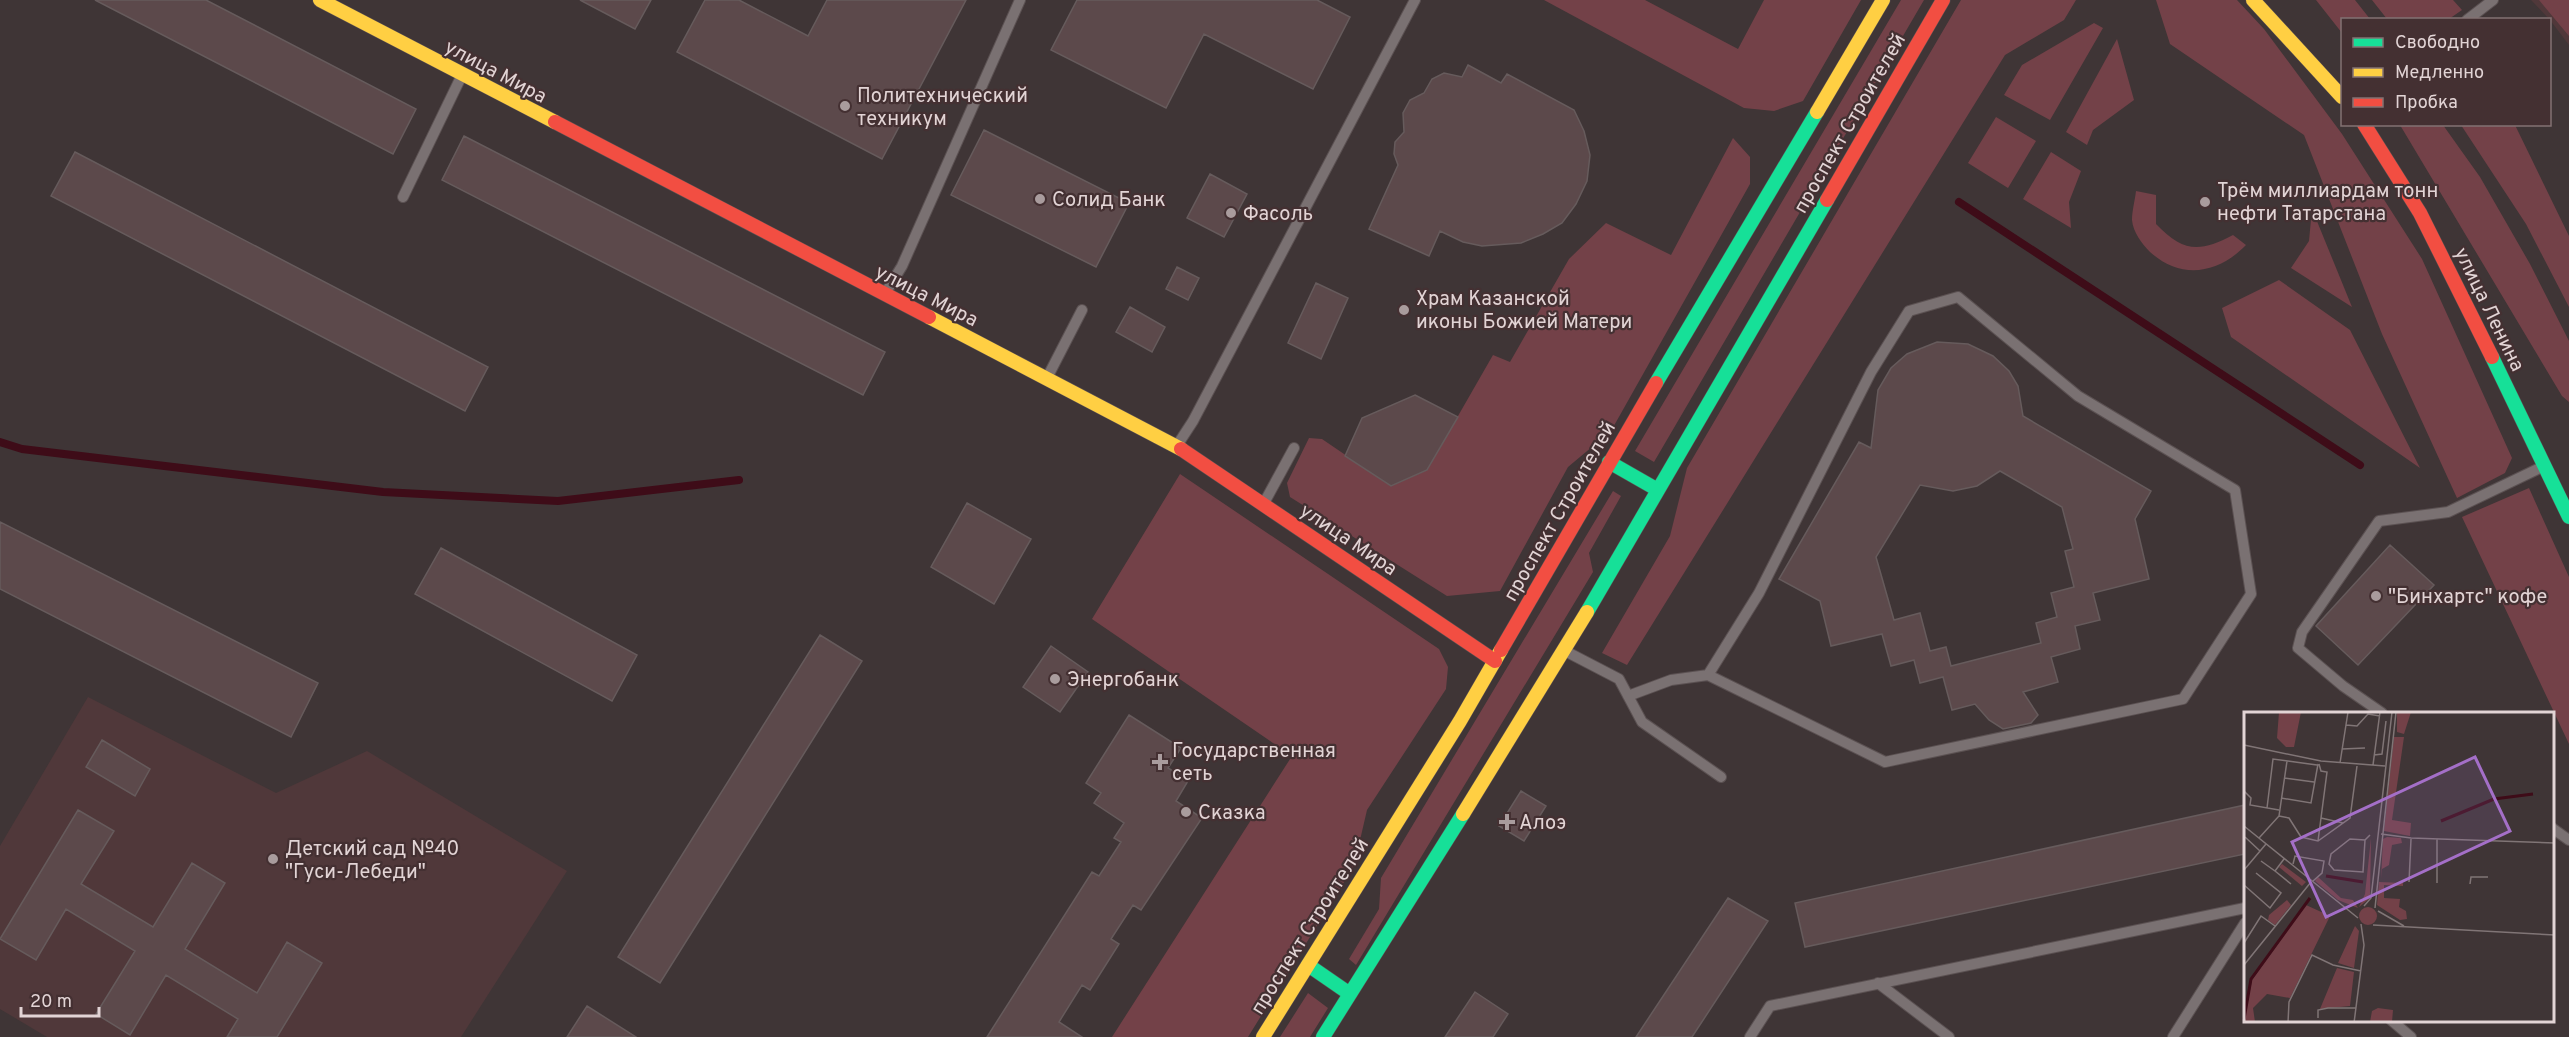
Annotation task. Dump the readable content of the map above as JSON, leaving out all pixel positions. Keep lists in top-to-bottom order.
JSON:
{
  "streets": {
    "street": ["улица Мира", "проспект Строителей", "улица Ленина"]
  },
  "crossings": [
    ["улица Мира", "проспект Строителей"]
  ],
  "places": {
    "other": [
      "Политехнический техникум",
      "Солид Банк",
      "Трём миллиардам тонн нефти Татарстана",
      "Фасоль",
      "Храм Казанской иконы Божией Матери",
      "\"Бинхартс\" кофе",
      "Энергобанк",
      "Сказка",
      "Детский сад №40 \"Гуси-Лебеди\""
    ],
    "health": ["Государственная сеть", "Алоэ"]
  },
  "legend": ["Свободно", "Медленно", "Пробка"],
  "scale_bar": "20 m"
}
